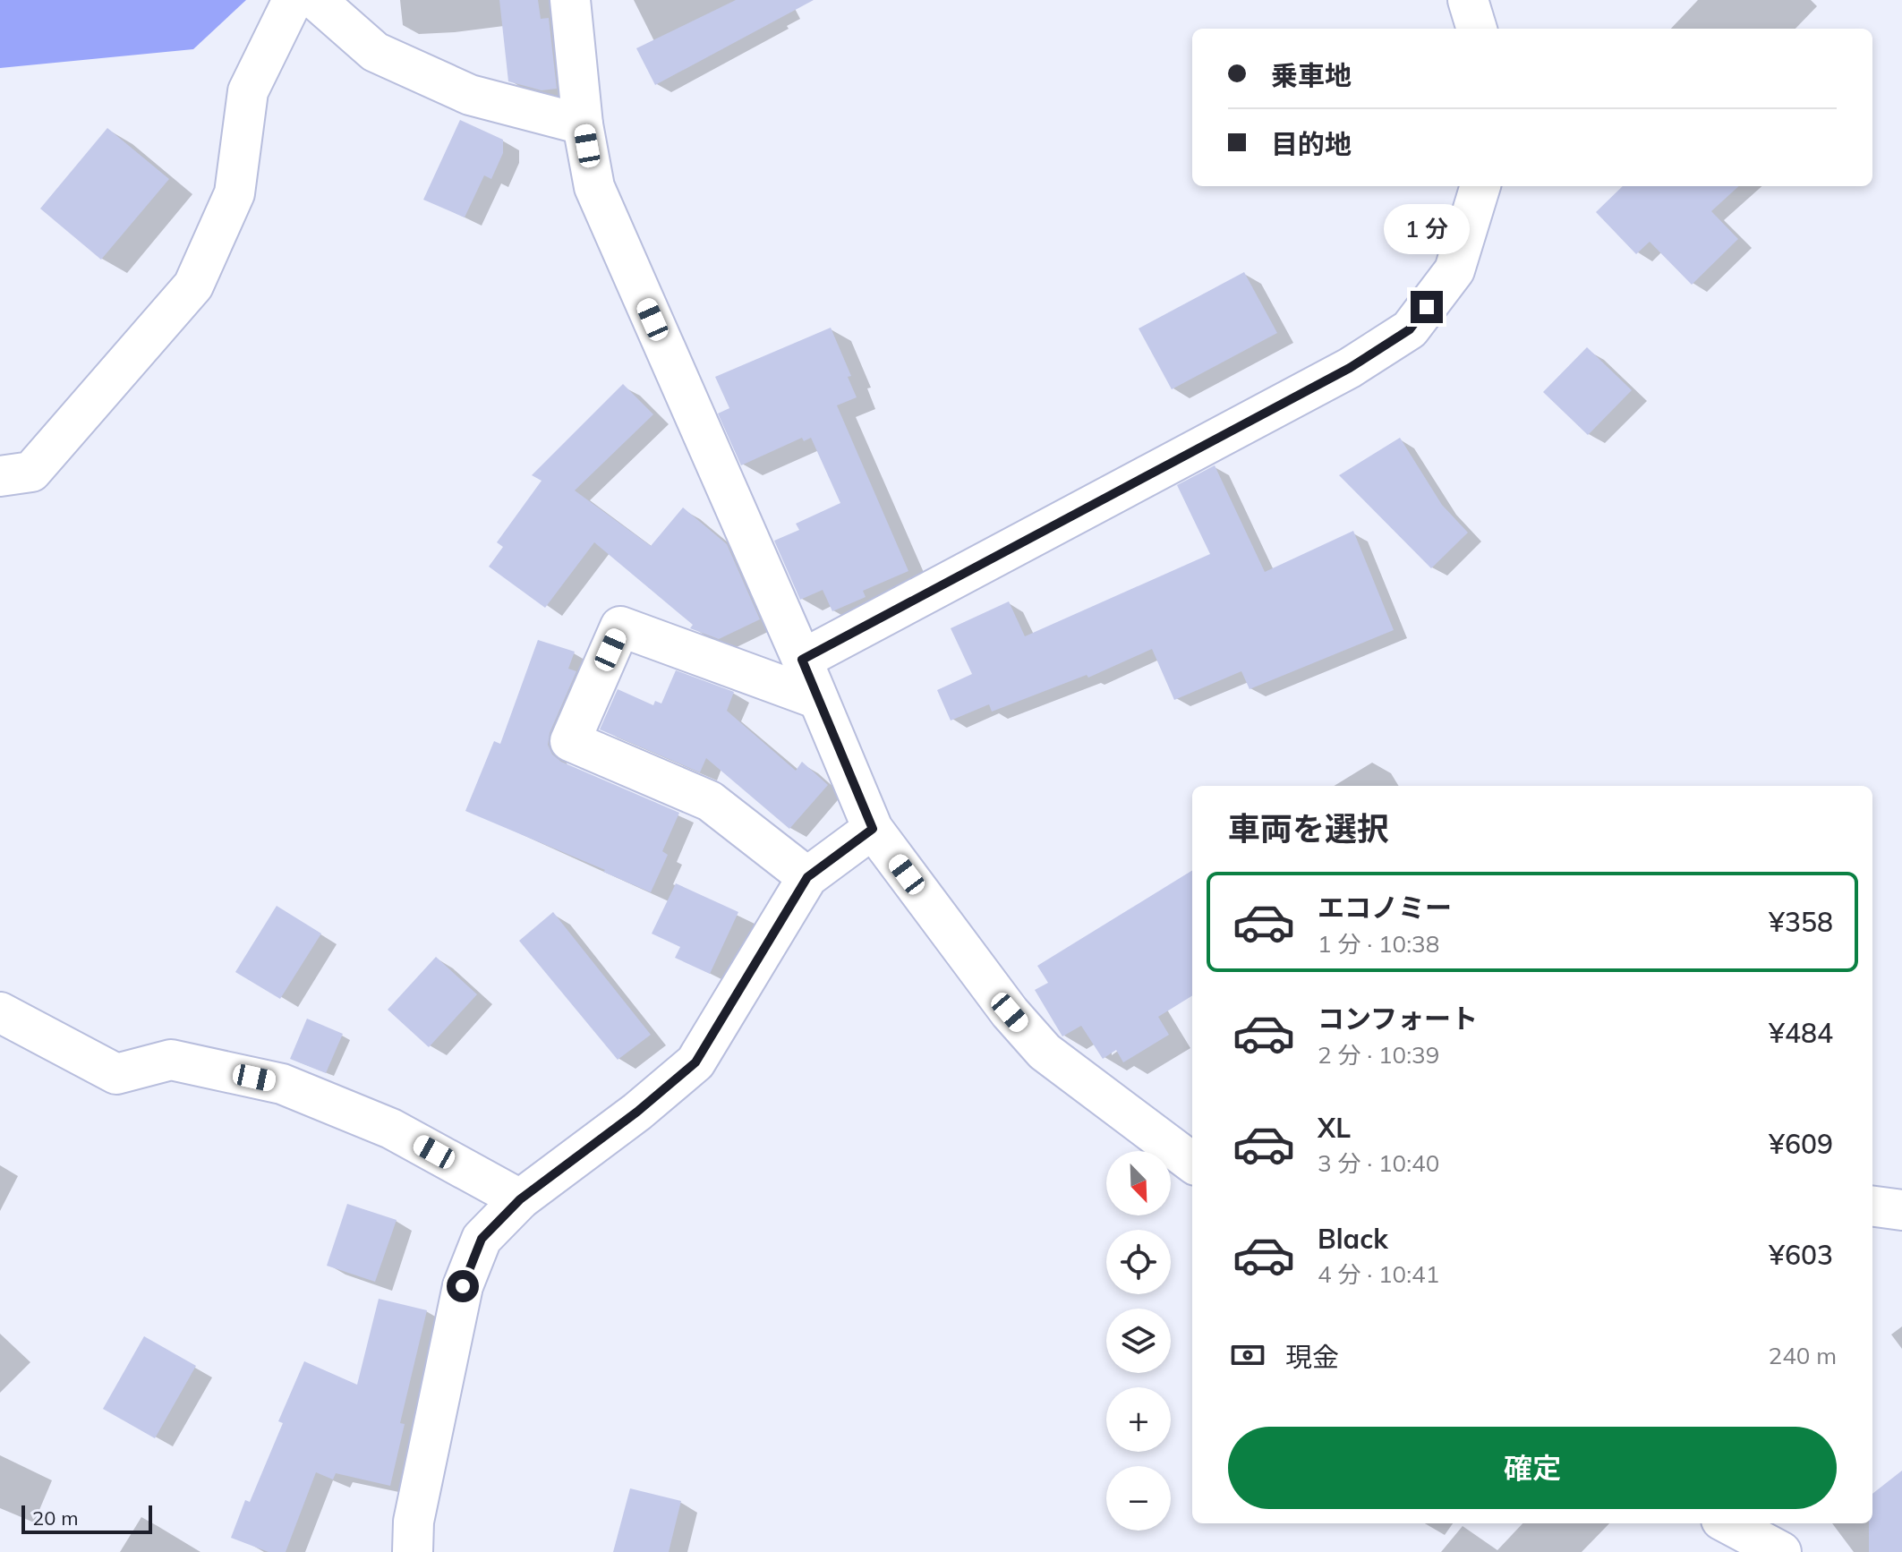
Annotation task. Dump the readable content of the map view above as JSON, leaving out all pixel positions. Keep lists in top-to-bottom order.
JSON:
{
  "scale_bar": "20 m",
  "north": "bottom right",
  "page": {
    "banner": ["乗車地", "目的地"],
    "bubble": "1 分",
    "heading": "車両を選択",
    "list": [
      {
        "name": "エコノミー",
        "note": "1 分 · 10:38",
        "value": "¥358"
      },
      {
        "name": "コンフォート",
        "note": "2 分 · 10:39",
        "value": "¥484"
      },
      {
        "name": "XL",
        "note": "3 分 · 10:40",
        "value": "¥609"
      },
      {
        "name": "Black",
        "note": "4 分 · 10:41",
        "value": "¥603"
      }
    ],
    "map_buttons": ["+", "−"],
    "pay": ["現金", "240 m"],
    "buttons": "確定",
    "scale": "20 m"
  }
}
